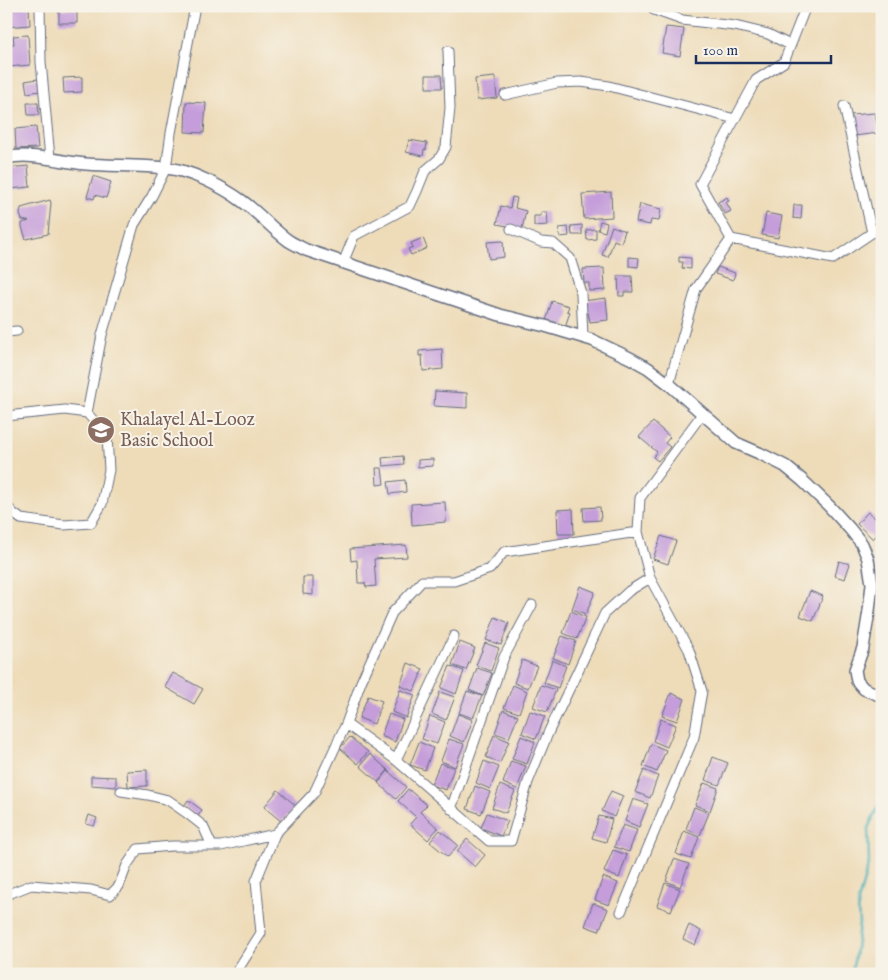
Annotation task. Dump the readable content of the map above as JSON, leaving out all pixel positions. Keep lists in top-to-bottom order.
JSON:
{
  "places": {
    "school or university": ["Khalayel Al-Looz Basic School"]
  },
  "scale_bar": "100 m"
}
